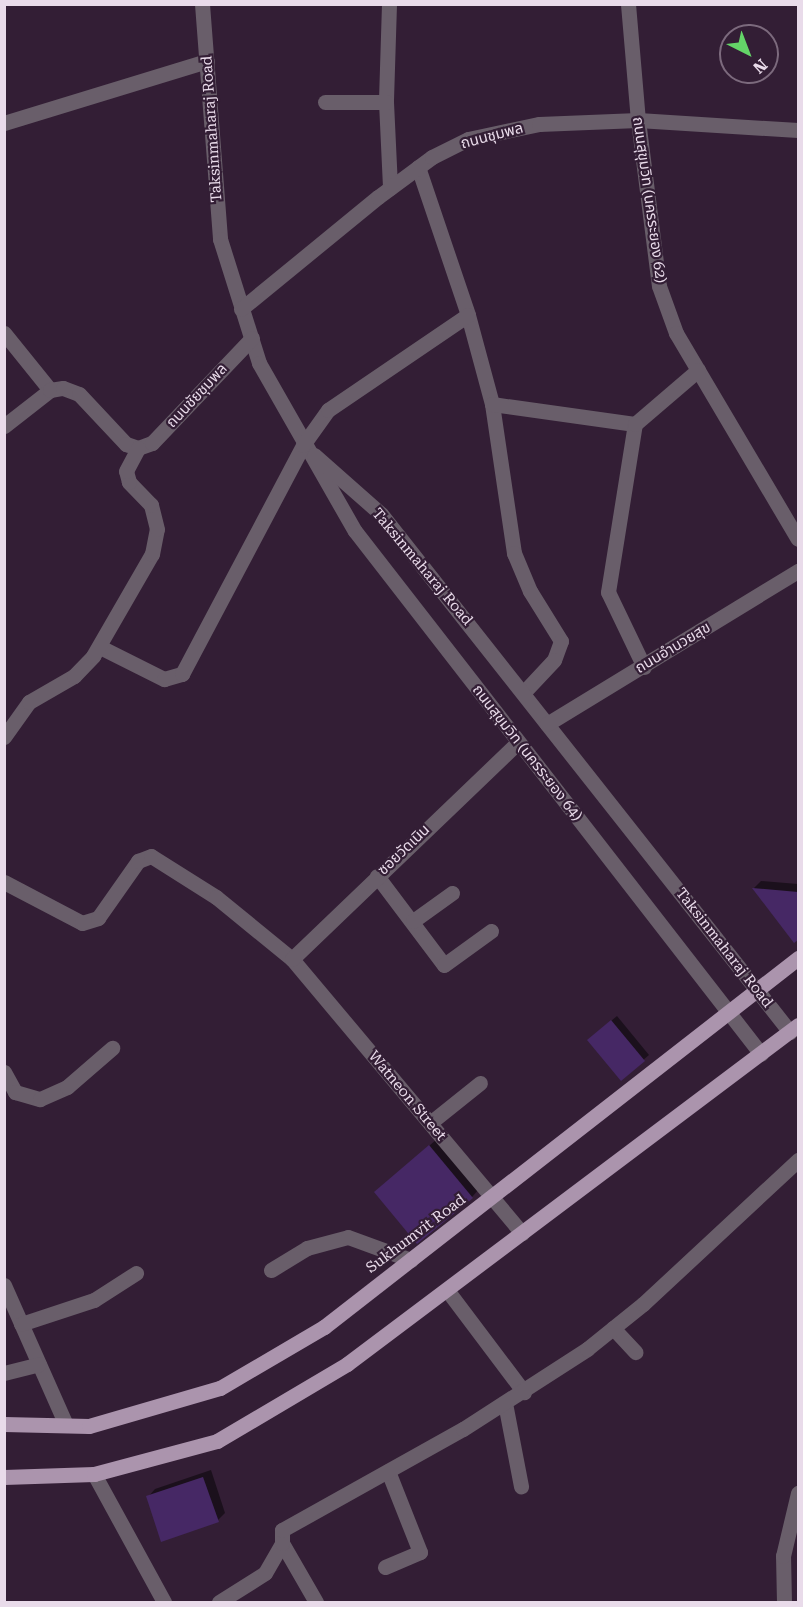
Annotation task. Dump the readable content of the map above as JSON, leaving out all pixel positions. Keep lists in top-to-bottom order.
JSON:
{
  "streets": {
    "main road": ["Sukhumvit Road"],
    "street": [
      "Taksinmaharaj Road",
      "ถนนชุมพล",
      "ถนนสุขุมวิท (นครระยอง 62)",
      "ถนนชัยชุมพล",
      "ถนนอำนวยสุข",
      "ถนนสุขุมวิท (นครระยอง 64)",
      "ซอยวัดเนิน",
      "Watneon Street"
    ]
  },
  "crossings": [
    ["Taksinmaharaj Road", "ถนนชุมพล"],
    ["Taksinmaharaj Road", "ถนนชัยชุมพล"],
    ["Taksinmaharaj Road", "ถนนอำนวยสุข"],
    ["Taksinmaharaj Road", "ถนนสุขุมวิท (นครระยอง 64)"],
    ["Taksinmaharaj Road", "Sukhumvit Road"],
    ["ถนนชุมพล", "ถนนสุขุมวิท (นครระยอง 62)"],
    ["ถนนสุขุมวิท (นครระยอง 64)", "ซอยวัดเนิน"],
    ["ถนนสุขุมวิท (นครระยอง 64)", "Sukhumvit Road"],
    ["ซอยวัดเนิน", "Watneon Street"],
    ["Watneon Street", "Sukhumvit Road"]
  ],
  "north": "bottom right"
}
